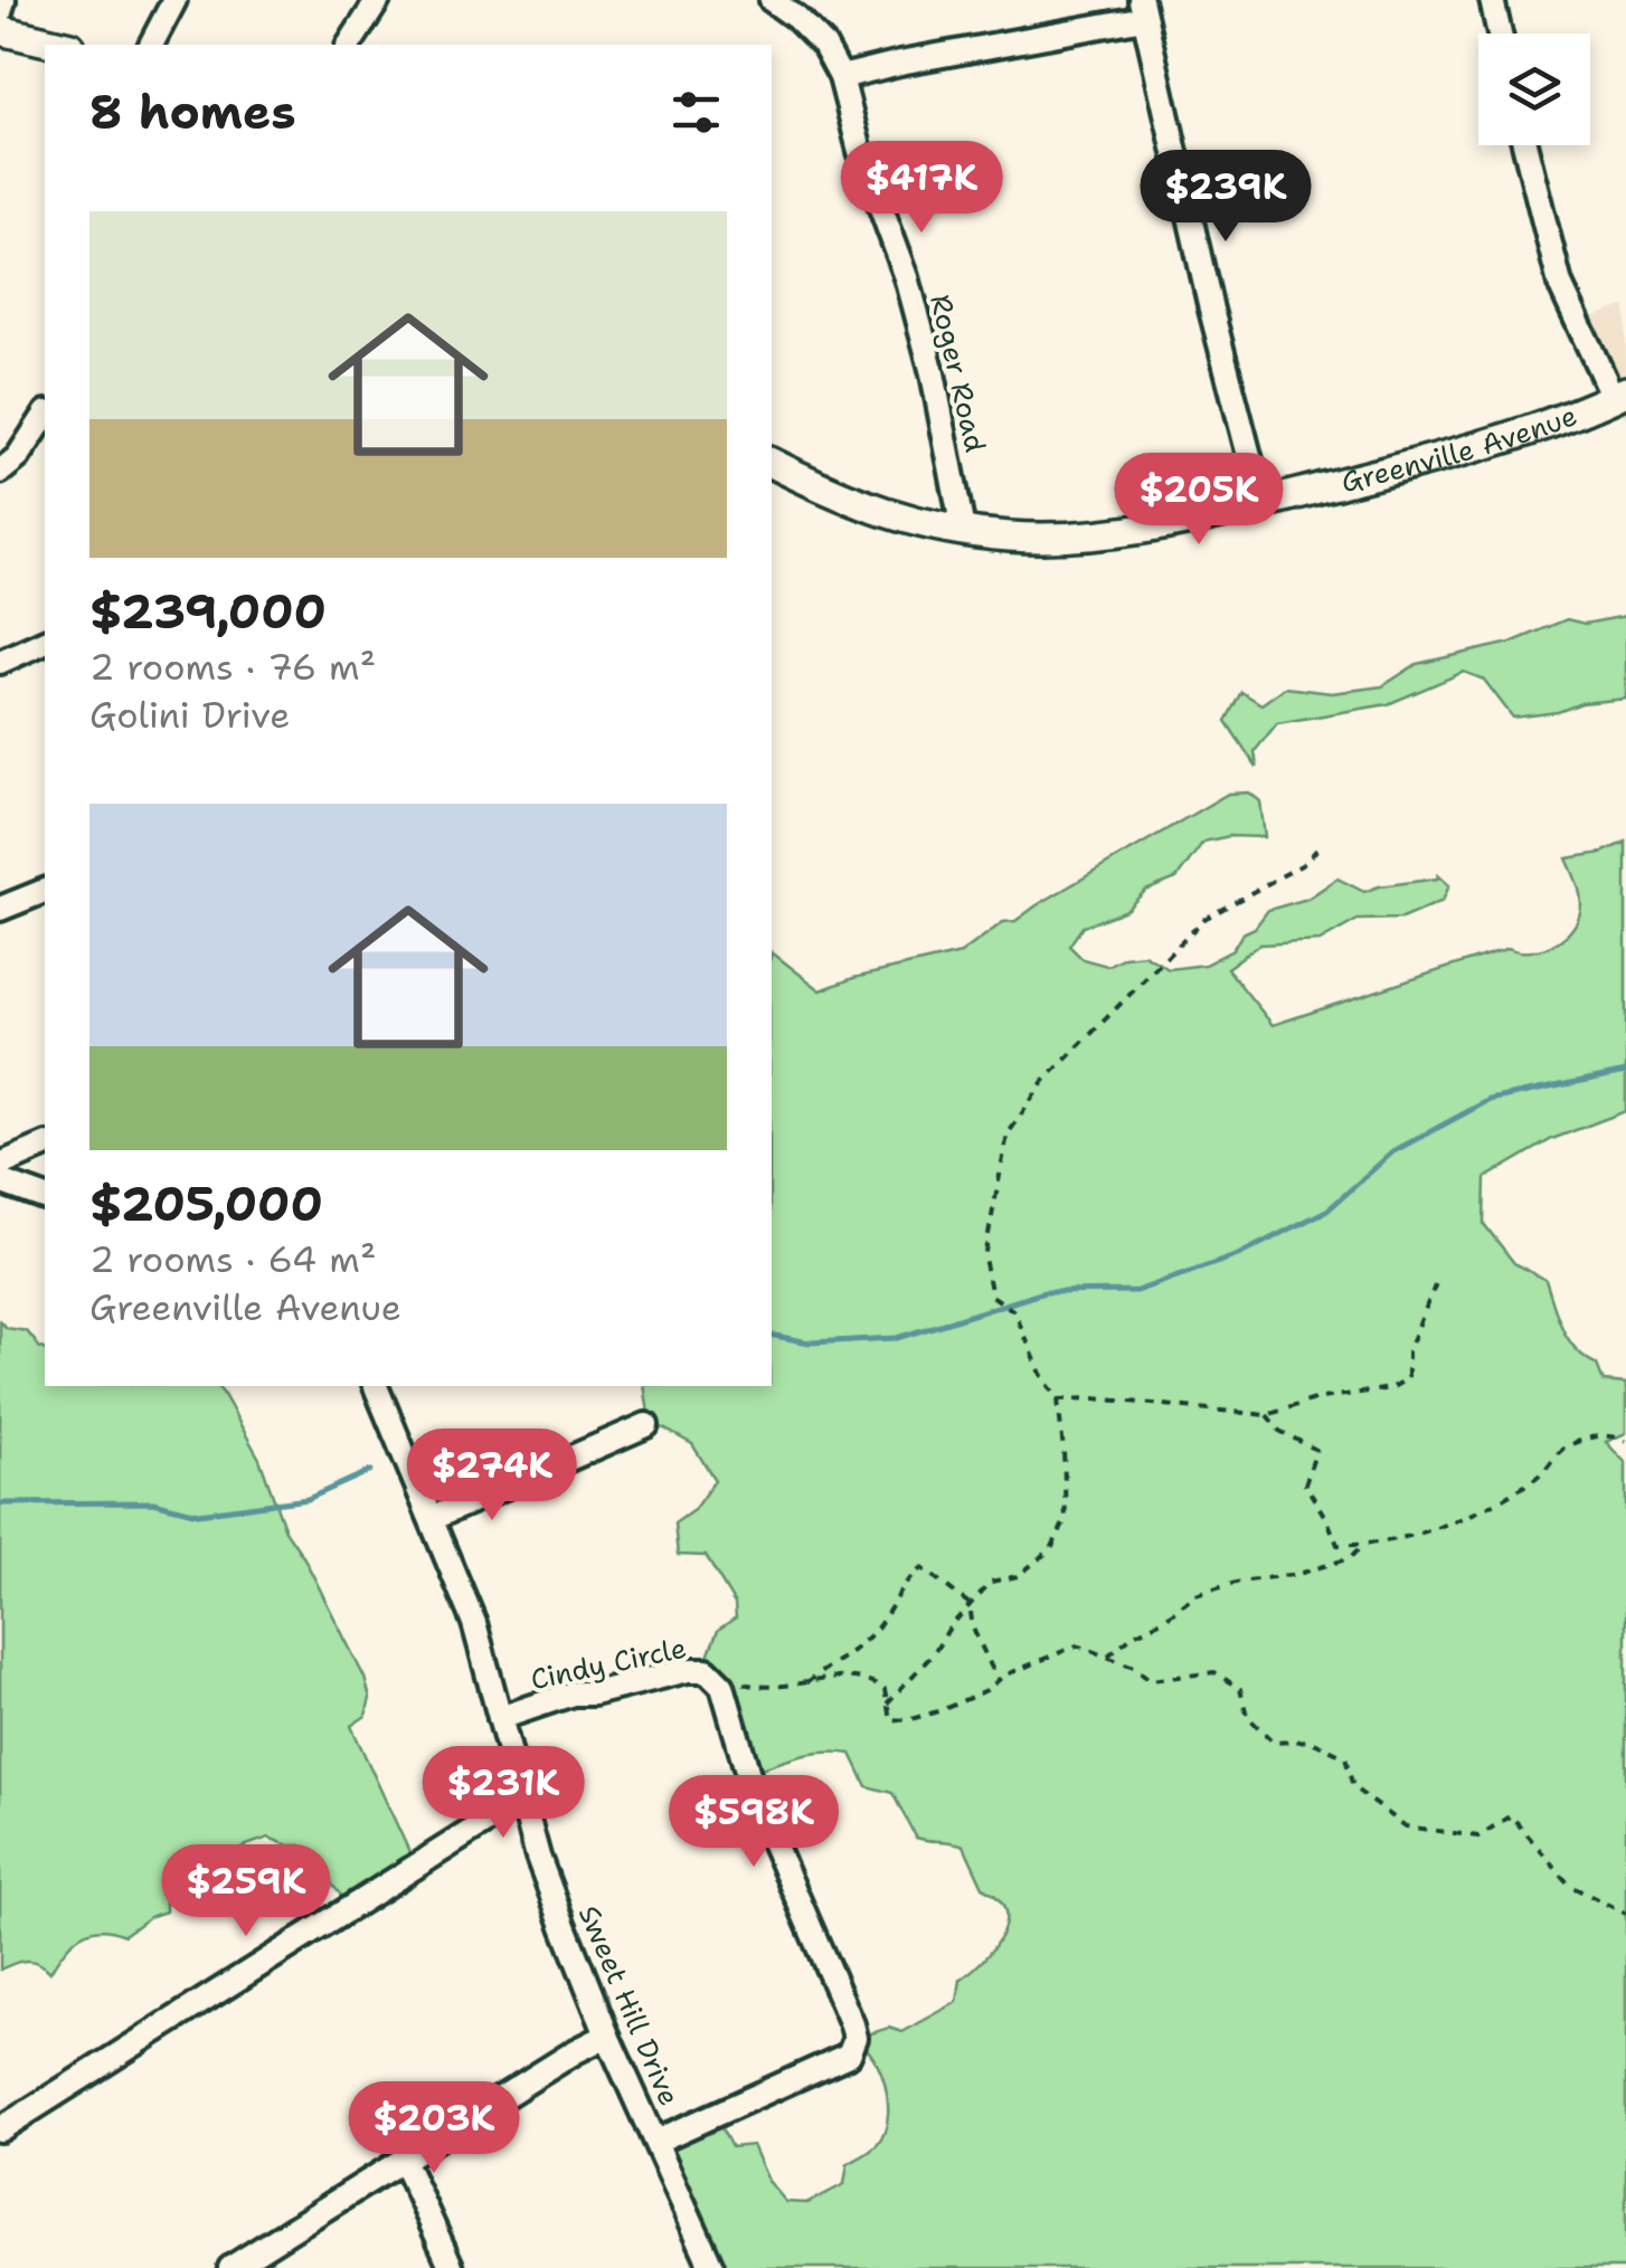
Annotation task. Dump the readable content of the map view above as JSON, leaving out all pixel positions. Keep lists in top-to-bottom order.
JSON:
{
  "streets": {
    "street": [
      "Roger Road",
      "Greenville Avenue",
      "Cindy Circle",
      "Sweet Hill Drive"
    ]
  },
  "crossings": [
    ["Roger Road", "Greenville Avenue"],
    ["Cindy Circle", "Sweet Hill Drive"]
  ],
  "page": {
    "heading": "8 homes",
    "price": [
      "$417K",
      "$239K",
      "$205K",
      "$274K",
      "$231K",
      "$598K",
      "$259K",
      "$203K"
    ],
    "list": [
      {
        "name": "$239,000",
        "note": "2 rooms · 76 m² · Golini Drive"
      },
      {
        "name": "$205,000",
        "note": "2 rooms · 64 m² · Greenville Avenue"
      }
    ]
  }
}
